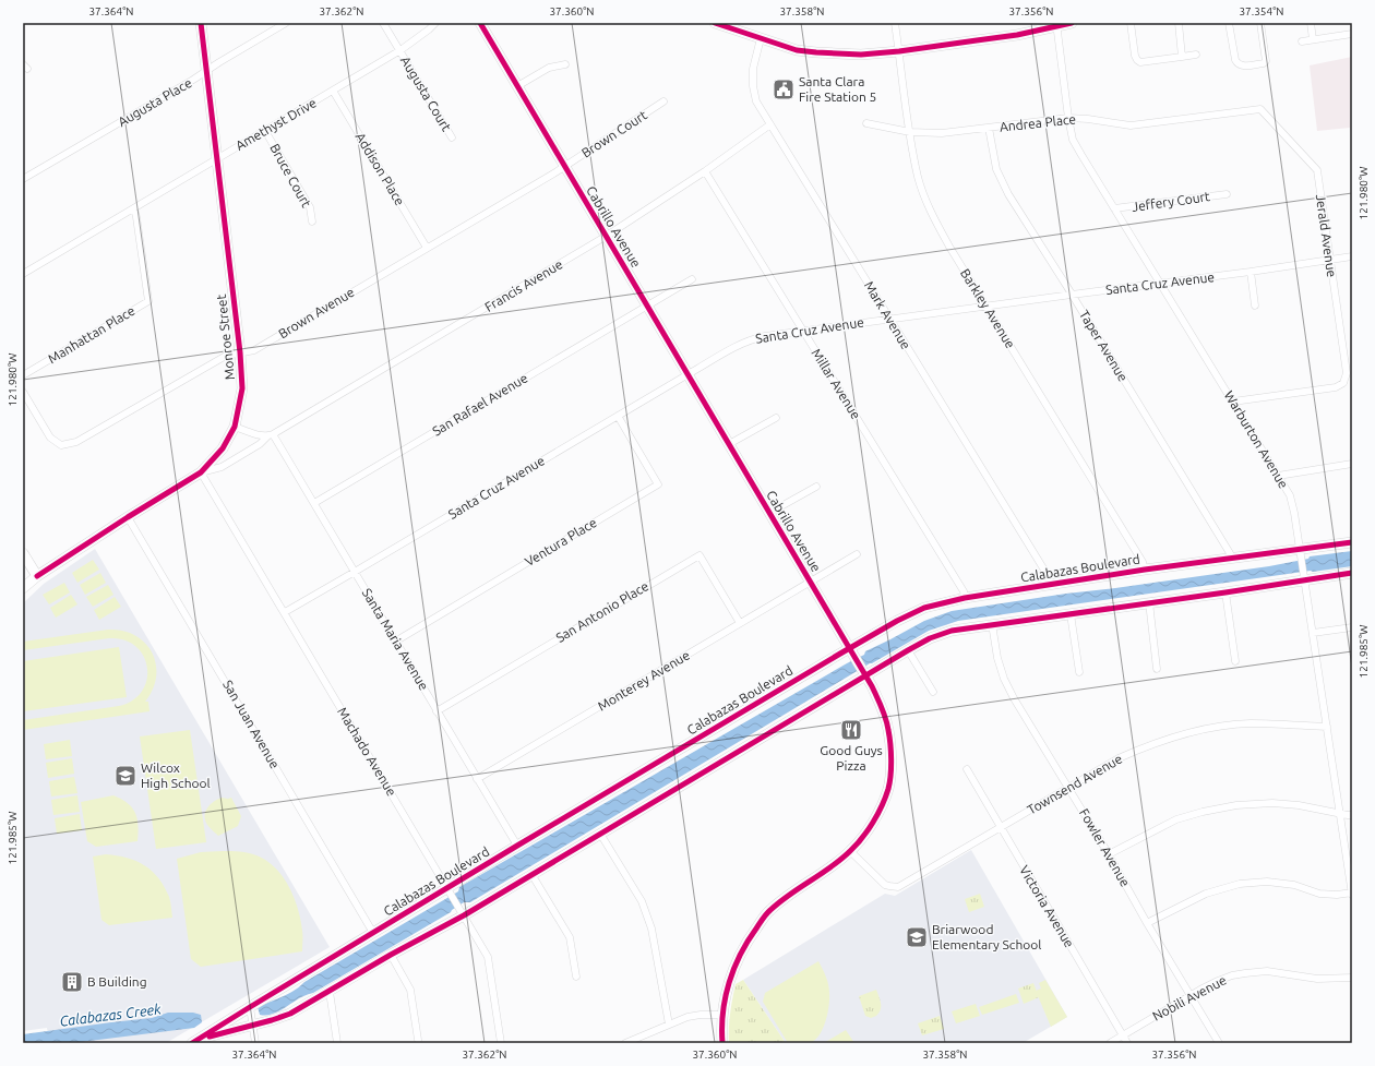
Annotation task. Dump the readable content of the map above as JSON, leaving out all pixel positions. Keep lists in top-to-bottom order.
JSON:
{
  "streets": {
    "street": [
      "Augusta Court",
      "Augusta Place",
      "Andrea Place",
      "Amethyst Drive",
      "Brown Court",
      "Addison Place",
      "Bruce Court",
      "Jeffery Court",
      "Cabrillo Avenue",
      "Jerald Avenue",
      "Santa Cruz Avenue",
      "Francis Avenue",
      "Barkley Avenue",
      "Brown Avenue",
      "Mark Avenue",
      "Manhattan Place",
      "Monroe Street",
      "Taper Avenue",
      "Millar Avenue",
      "San Rafael Avenue",
      "Warburton Avenue",
      "Ventura Place",
      "Calabazas Boulevard",
      "San Antonio Place",
      "Santa Maria Avenue",
      "Monterey Avenue",
      "San Juan Avenue",
      "Machado Avenue",
      "Townsend Avenue",
      "Fowler Avenue",
      "Victoria Avenue",
      "Nobili Avenue"
    ]
  },
  "crossings": [
    ["Augusta Court", "Amethyst Drive"],
    ["Augusta Place", "Monroe Street"],
    ["Andrea Place", "Jerald Avenue"],
    ["Andrea Place", "Barkley Avenue"],
    ["Andrea Place", "Taper Avenue"],
    ["Andrea Place", "Warburton Avenue"],
    ["Amethyst Drive", "Addison Place"],
    ["Amethyst Drive", "Bruce Court"],
    ["Amethyst Drive", "Manhattan Place"],
    ["Amethyst Drive", "Monroe Street"],
    ["Brown Court", "Cabrillo Avenue"],
    ["Brown Court", "Brown Avenue"],
    ["Addison Place", "Brown Avenue"],
    ["Jeffery Court", "Warburton Avenue"],
    ["Cabrillo Avenue", "Santa Cruz Avenue"],
    ["Cabrillo Avenue", "Francis Avenue"],
    ["Cabrillo Avenue", "Brown Avenue"],
    ["Cabrillo Avenue", "San Rafael Avenue"],
    ["Cabrillo Avenue", "Calabazas Boulevard"],
    ["Cabrillo Avenue", "Monterey Avenue"],
    ["Cabrillo Avenue", "Townsend Avenue"],
    ["Jerald Avenue", "Santa Cruz Avenue"],
    ["Jerald Avenue", "Warburton Avenue"],
    ["Santa Cruz Avenue", "Barkley Avenue"],
    ["Santa Cruz Avenue", "Mark Avenue"],
    ["Santa Cruz Avenue", "Taper Avenue"],
    ["Santa Cruz Avenue", "Millar Avenue"],
    ["Santa Cruz Avenue", "Warburton Avenue"],
    ["Santa Cruz Avenue", "Ventura Place"],
    ["Santa Cruz Avenue", "Santa Maria Avenue"],
    ["Santa Cruz Avenue", "Machado Avenue"],
    ["Francis Avenue", "Mark Avenue"],
    ["Francis Avenue", "Monroe Street"],
    ["Francis Avenue", "Millar Avenue"],
    ["Francis Avenue", "Santa Maria Avenue"],
    ["Francis Avenue", "Machado Avenue"],
    ["Barkley Avenue", "Calabazas Boulevard"],
    ["Brown Avenue", "Monroe Street"],
    ["Mark Avenue", "Calabazas Boulevard"],
    ["Monroe Street", "San Juan Avenue"],
    ["Monroe Street", "Machado Avenue"],
    ["Taper Avenue", "Calabazas Boulevard"],
    ["Millar Avenue", "Calabazas Boulevard"],
    ["San Rafael Avenue", "Santa Maria Avenue"],
    ["Warburton Avenue", "Calabazas Boulevard"],
    ["Warburton Avenue", "Townsend Avenue"],
    ["Ventura Place", "Santa Maria Avenue"],
    ["Calabazas Boulevard", "Santa Maria Avenue"],
    ["Calabazas Boulevard", "San Juan Avenue"],
    ["Calabazas Boulevard", "Machado Avenue"],
    ["Calabazas Boulevard", "Fowler Avenue"],
    ["San Antonio Place", "Santa Maria Avenue"],
    ["San Antonio Place", "Monterey Avenue"],
    ["Santa Maria Avenue", "Monterey Avenue"],
    ["Townsend Avenue", "Fowler Avenue"],
    ["Townsend Avenue", "Victoria Avenue"],
    ["Fowler Avenue", "Nobili Avenue"],
    ["Victoria Avenue", "Nobili Avenue"]
  ],
  "water": ["Calabazas Creek"],
  "places": {
    "public building": ["Santa Clara Fire Station 5"],
    "restaurant": ["Good Guys Pizza"],
    "school or university": ["Wilcox High School", "Briarwood Elementary School"],
    "building": ["B Building"]
  },
  "coordinates": [
    "37.364°N",
    "37.362°N",
    "37.360°N",
    "37.358°N",
    "37.356°N",
    "37.354°N",
    "121.980°W",
    "121.985°W"
  ]
}
